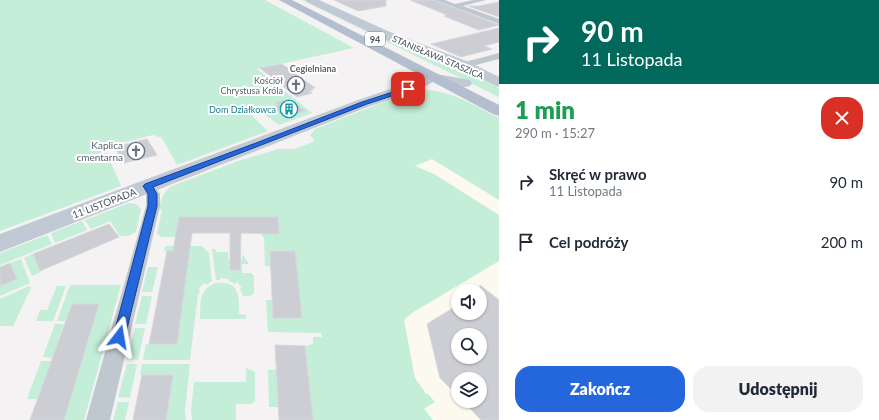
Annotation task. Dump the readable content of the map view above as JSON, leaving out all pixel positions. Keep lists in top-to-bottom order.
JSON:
{
  "streets": {
    "main road": ["94"],
    "street": ["STANISŁAWA STASZICA", "11 LISTOPADA"]
  },
  "crossings": [
    ["94", "11 LISTOPADA"]
  ],
  "districts": ["Cegielniana"],
  "places": {
    "church": ["Kościół Chrystusa Króla", "Kaplica cmentarna"],
    "building": ["Dom Działkowca"]
  },
  "page": {
    "turn": ["90 m", "11 Listopada"],
    "heading": ["1 min", "290 m · 15:27"],
    "list": [
      {
        "name": "Skręć w prawo",
        "note": "11 Listopada",
        "value": "90 m"
      },
      {
        "name": "Cel podróży",
        "value": "200 m"
      }
    ],
    "buttons": ["Zakończ", "Udostępnij"]
  }
}
